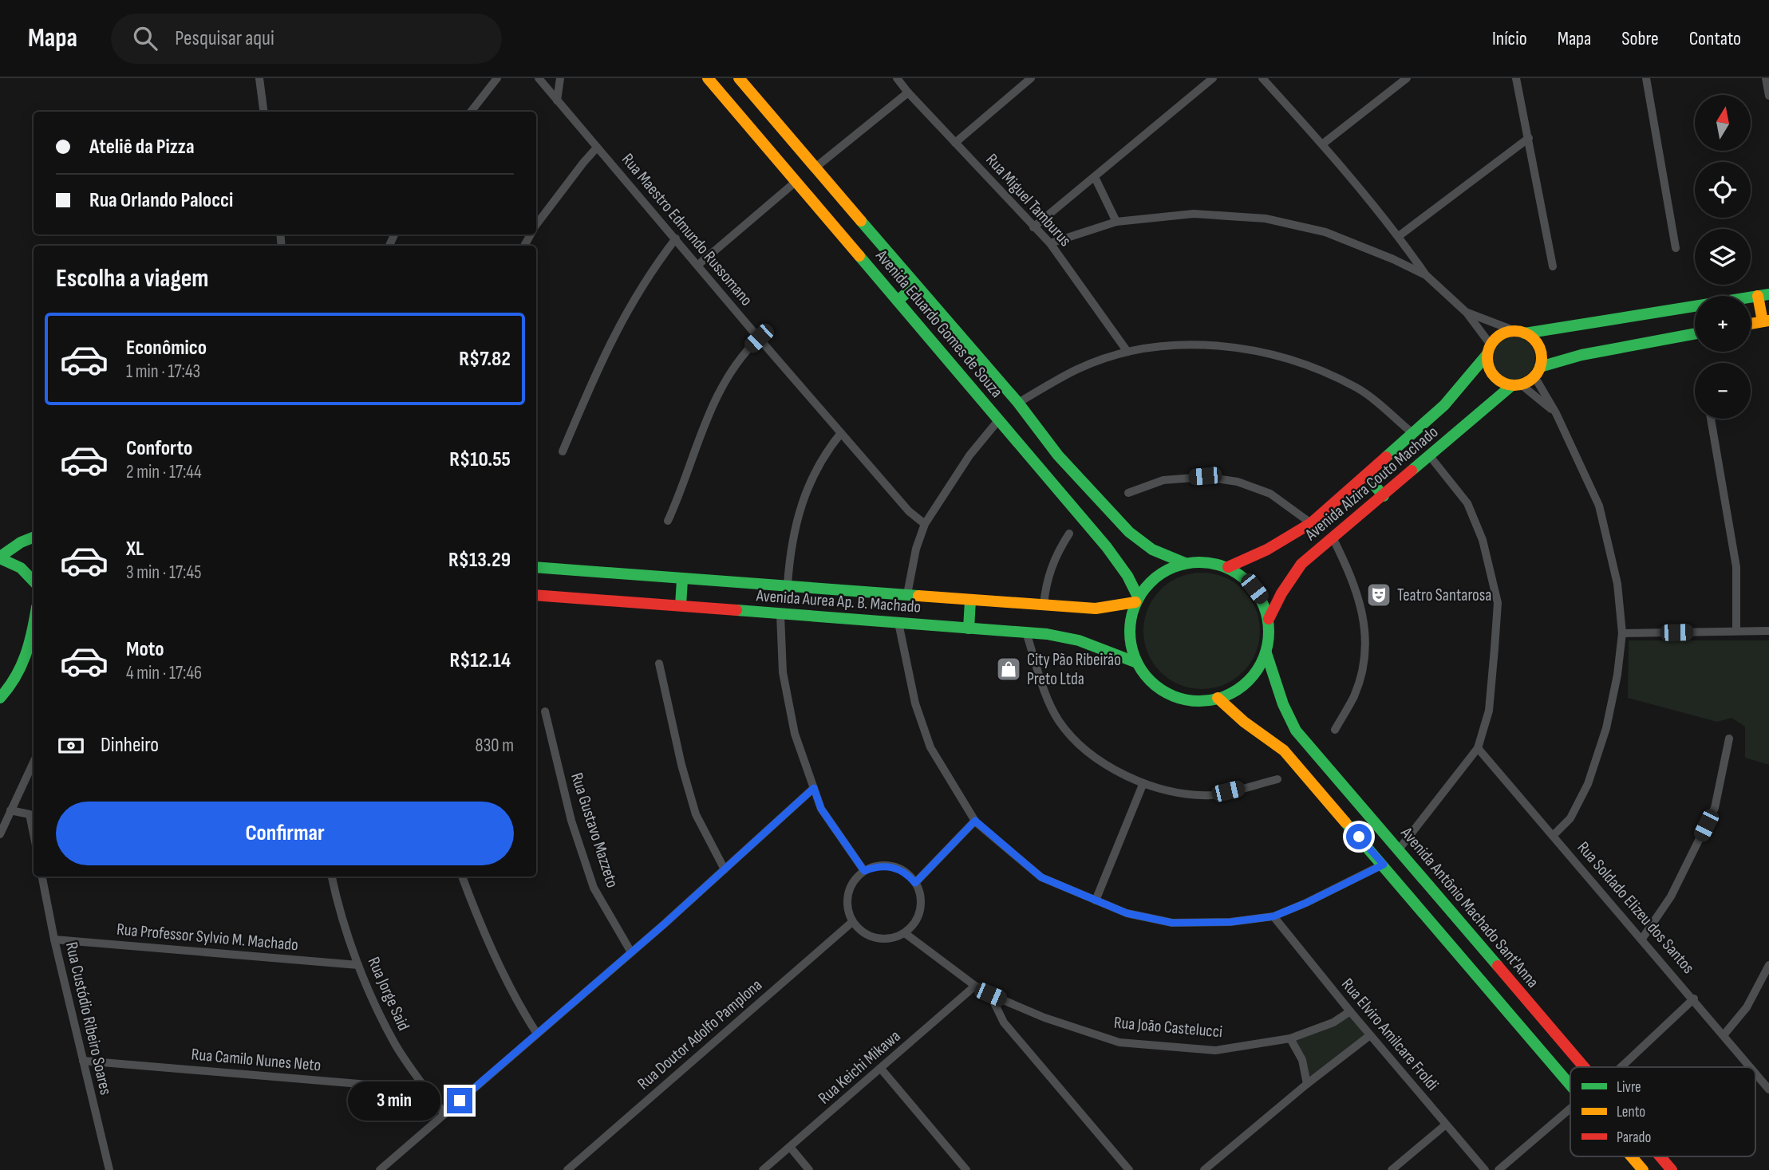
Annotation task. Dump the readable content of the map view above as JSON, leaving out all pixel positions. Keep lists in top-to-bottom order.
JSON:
{
  "streets": {
    "street": [
      "Rua Miguel Tamburus",
      "Rua Maestro Edmundo Russomano",
      "Avenida Eduardo Gomes de Souza",
      "Avenida Alzira Couto Machado",
      "Avenida Aurea Ap. B. Machado",
      "Rua Gustavo Mazzeto",
      "Avenida Antônio Machado Sant'Anna",
      "Rua Soldado Elizeu dos Santos",
      "Rua Professor Sylvio M. Machado",
      "Rua Jorge Said",
      "Rua Custódio Ribeiro Soares",
      "Rua João Castelucci",
      "Rua Doutor Adolfo Pamplona",
      "Rua Elviro Amilcare Froldi",
      "Rua Camilo Nunes Neto",
      "Rua Keichi Mikawa"
    ]
  },
  "crossings": [
    ["Avenida Eduardo Gomes de Souza", "Avenida Alzira Couto Machado"],
    ["Avenida Eduardo Gomes de Souza", "Avenida Aurea Ap. B. Machado"],
    ["Avenida Eduardo Gomes de Souza", "Avenida Antônio Machado Sant'Anna"],
    ["Avenida Alzira Couto Machado", "Avenida Aurea Ap. B. Machado"],
    ["Avenida Alzira Couto Machado", "Avenida Antônio Machado Sant'Anna"],
    ["Avenida Aurea Ap. B. Machado", "Avenida Antônio Machado Sant'Anna"],
    ["Rua Professor Sylvio M. Machado", "Rua Jorge Said"],
    ["Rua Professor Sylvio M. Machado", "Rua Custódio Ribeiro Soares"],
    ["Rua Jorge Said", "Rua Camilo Nunes Neto"],
    ["Rua Custódio Ribeiro Soares", "Rua Camilo Nunes Neto"],
    ["Rua João Castelucci", "Rua Doutor Adolfo Pamplona"],
    ["Rua João Castelucci", "Rua Elviro Amilcare Froldi"],
    ["Rua João Castelucci", "Rua Keichi Mikawa"]
  ],
  "places": {
    "theatre": ["Teatro Santarosa"],
    "shop": ["City Pão Ribeirão Preto Ltda"]
  },
  "legend": ["Livre", "Lento", "Parado"],
  "north": "top",
  "page": {
    "header": "Mapa",
    "search": "Pesquisar aqui",
    "nav": [
      "Início",
      "Mapa",
      "Sobre",
      "Contato"
    ],
    "map_buttons": ["+", "−"],
    "banner": ["Ateliê da Pizza", "Rua Orlando Palocci"],
    "heading": "Escolha a viagem",
    "list": [
      {
        "name": "Econômico",
        "note": "1 min · 17:43",
        "value": "R$7.82"
      },
      {
        "name": "Conforto",
        "note": "2 min · 17:44",
        "value": "R$10.55"
      },
      {
        "name": "XL",
        "note": "3 min · 17:45",
        "value": "R$13.29"
      },
      {
        "name": "Moto",
        "note": "4 min · 17:46",
        "value": "R$12.14"
      }
    ],
    "pay": ["Dinheiro", "830 m"],
    "buttons": "Confirmar",
    "bubble": "3 min"
  }
}
